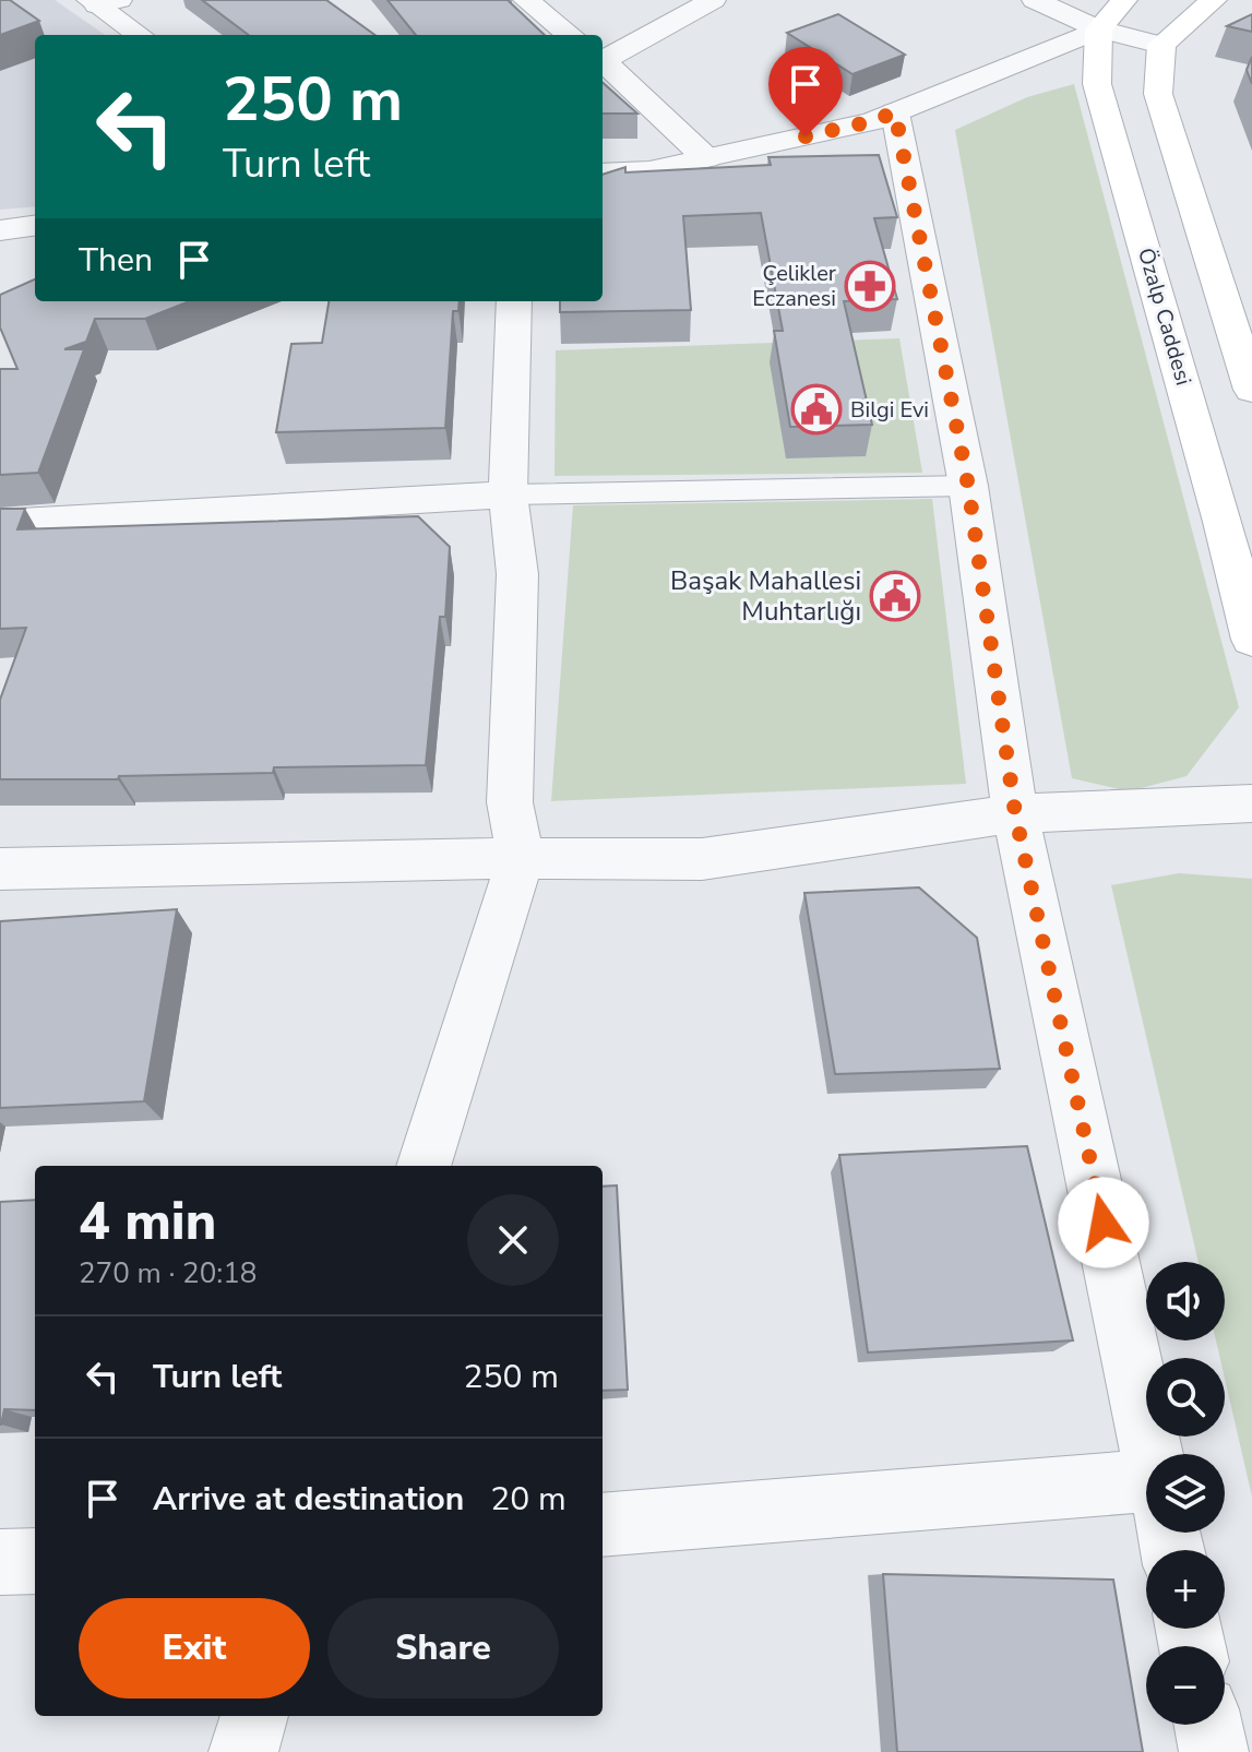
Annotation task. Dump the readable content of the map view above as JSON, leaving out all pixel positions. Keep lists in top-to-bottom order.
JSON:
{
  "streets": {
    "main road": ["Özalp Caddesi"]
  },
  "places": {
    "pharmacy": ["Çelikler Eczanesi"],
    "public building": ["Bilgi Evi", "Başak Mahallesi Muhtarlığı"]
  },
  "page": {
    "turn": ["250 m", "Turn left"],
    "then": "Then",
    "heading": ["4 min", "270 m · 20:18"],
    "map_buttons": ["+", "−"],
    "list": [
      {
        "name": "Turn left",
        "value": "250 m"
      },
      {
        "name": "Arrive at destination",
        "value": "20 m"
      }
    ],
    "buttons": ["Exit", "Share"]
  }
}
